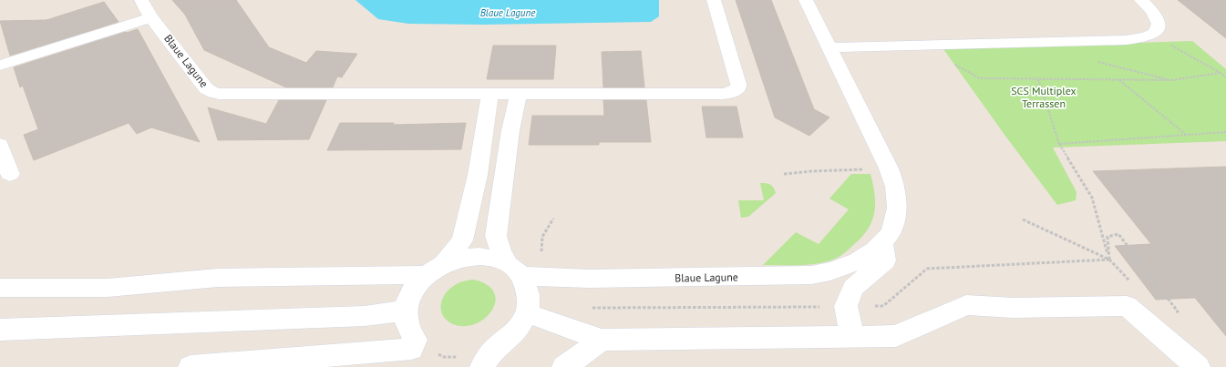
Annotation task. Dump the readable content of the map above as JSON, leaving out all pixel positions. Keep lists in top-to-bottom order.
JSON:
{
  "streets": {
    "lane": ["Blaue Lagune"]
  },
  "water": ["Blaue Lagune"],
  "parks": ["SCS Multiplex Terrassen"]
}
